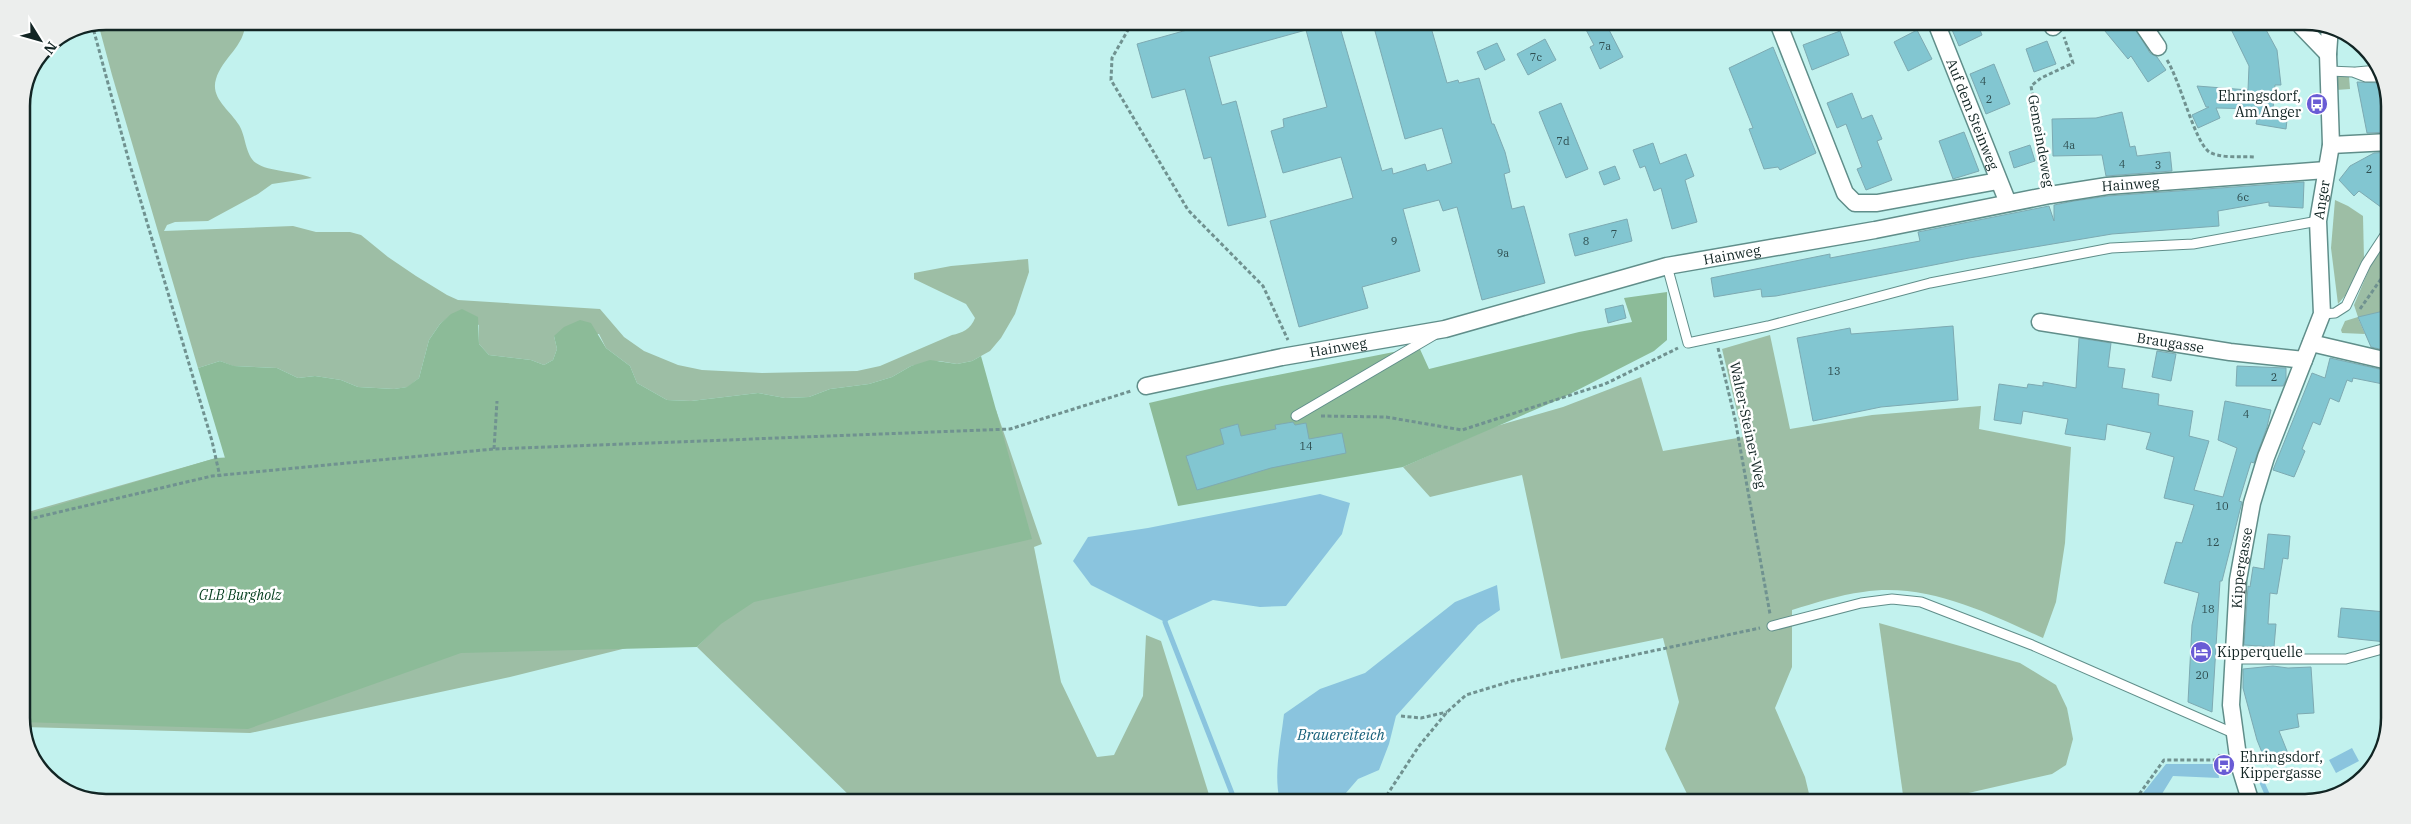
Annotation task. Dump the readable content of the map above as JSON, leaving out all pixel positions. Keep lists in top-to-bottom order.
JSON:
{
  "streets": {
    "street": [
      "Auf dem Steinweg",
      "Hainweg",
      "Anger",
      "Braugasse",
      "Kippergasse"
    ],
    "path": ["Gemeindeweg", "Walter-Steiner-Weg"]
  },
  "crossings": [
    ["Auf dem Steinweg", "Hainweg"],
    ["Gemeindeweg", "Hainweg"],
    ["Hainweg", "Anger"],
    ["Anger", "Kippergasse"],
    ["Braugasse", "Kippergasse"]
  ],
  "water": ["Brauereiteich"],
  "parks": ["GLB Burgholz"],
  "places": {
    "bus stop": ["Ehringsdorf, Am Anger", "Ehringsdorf, Kippergasse"],
    "hotel": ["Kipperquelle"]
  },
  "house_numbers": [
    "7a",
    "7c",
    "4",
    "2",
    "7d",
    "4a",
    "4",
    "3",
    "2",
    "6c",
    "7",
    "9",
    "8",
    "9a",
    "13",
    "2",
    "4",
    "14",
    "10",
    "12",
    "18",
    "20"
  ],
  "north": "bottom right"
}
